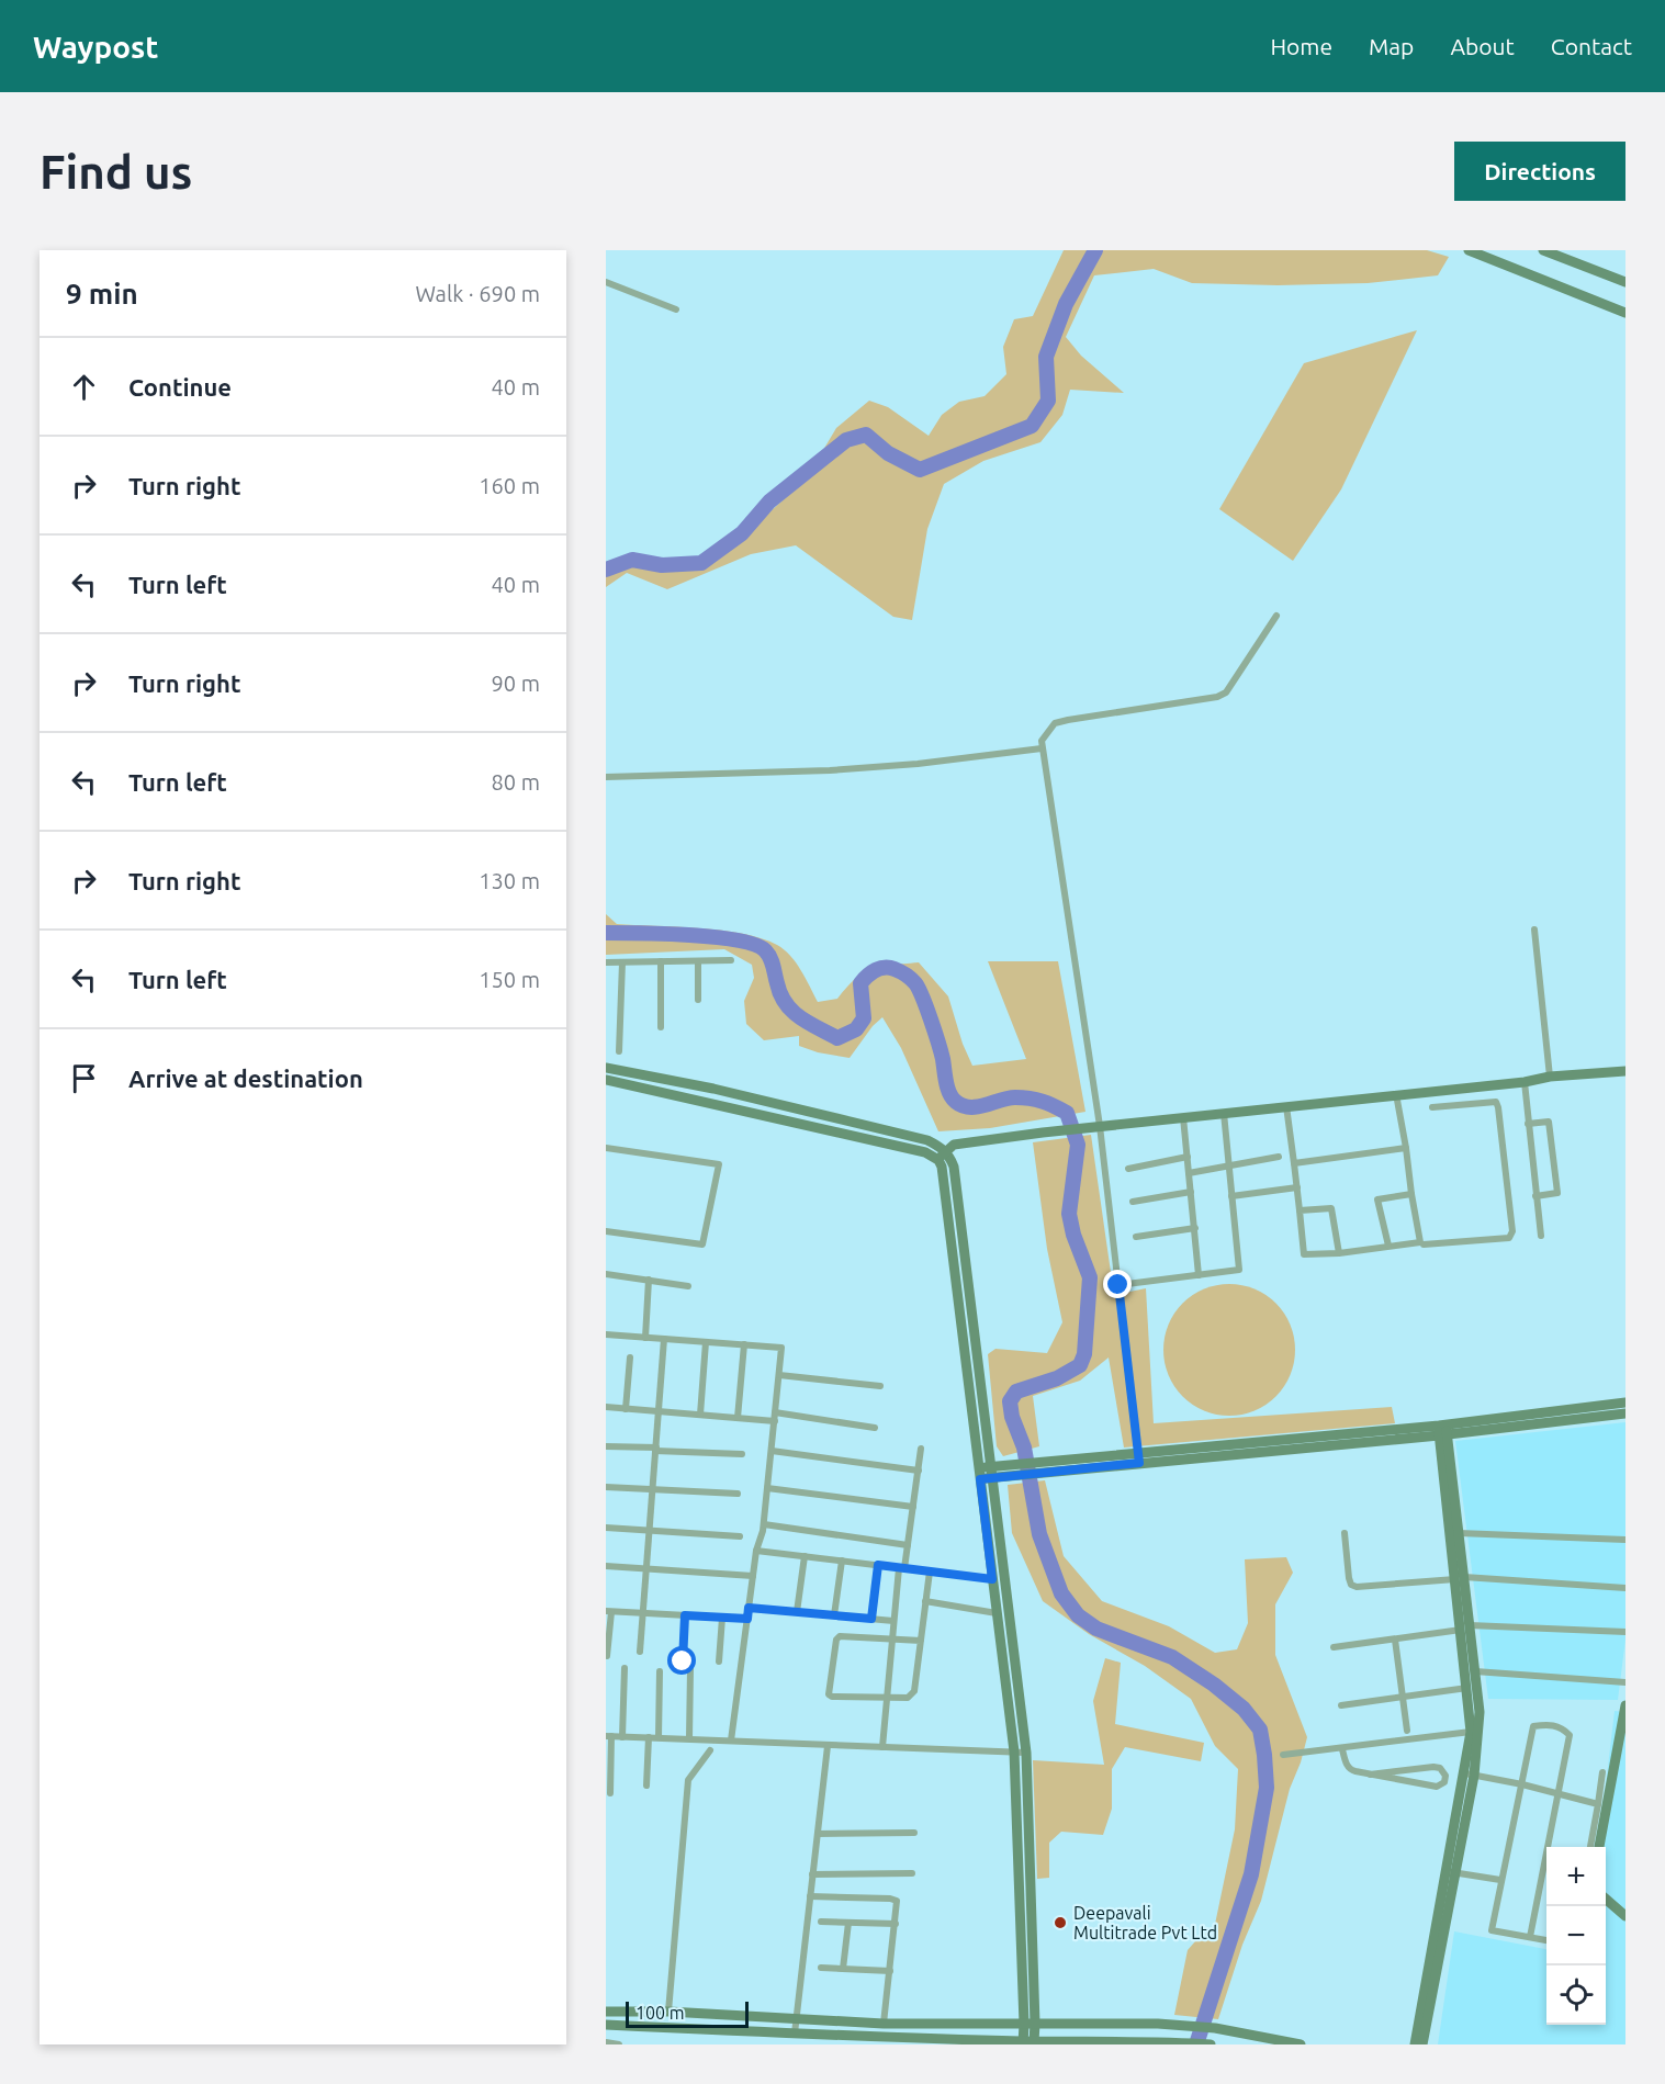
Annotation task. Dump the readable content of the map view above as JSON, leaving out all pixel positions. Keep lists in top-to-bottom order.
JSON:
{
  "places": ["Deepavali Multitrade Pvt Ltd"],
  "scale_bar": "100 m",
  "page": {
    "header": "Waypost",
    "nav": [
      "Home",
      "Map",
      "About",
      "Contact"
    ],
    "buttons": "Directions",
    "title": "Find us",
    "heading": ["9 min", "Walk · 690 m"],
    "list": [
      ["Continue", "40 m"],
      ["Turn right", "160 m"],
      ["Turn left", "40 m"],
      ["Turn right", "90 m"],
      ["Turn left", "80 m"],
      ["Turn right", "130 m"],
      ["Turn left", "150 m"],
      "Arrive at destination"
    ],
    "map_buttons": ["+", "−"],
    "scale": "100 m"
  }
}
